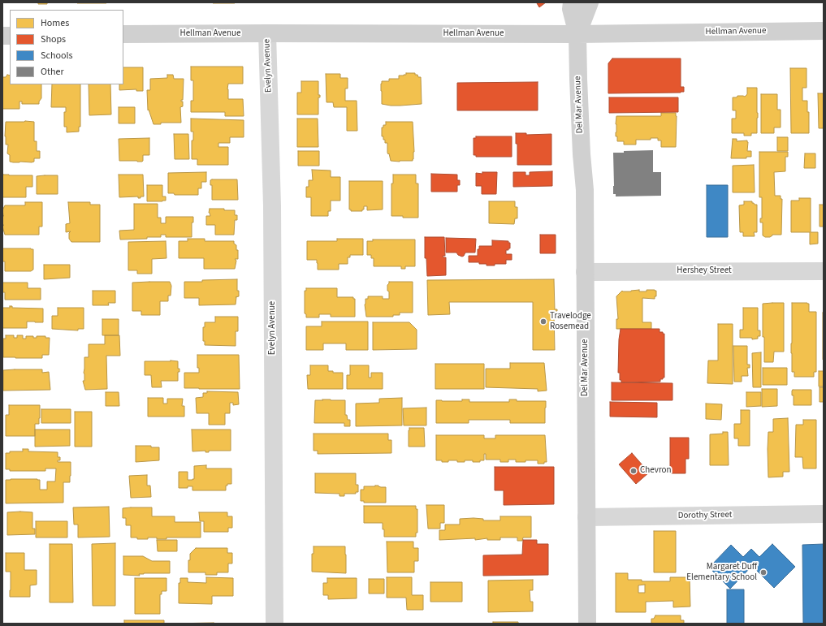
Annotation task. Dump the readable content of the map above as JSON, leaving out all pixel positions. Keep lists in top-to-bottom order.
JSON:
{
  "streets": {
    "street": [
      "Hellman Avenue",
      "Evelyn Avenue",
      "Del Mar Avenue",
      "Hershey Street",
      "Dorothy Street"
    ]
  },
  "crossings": [
    ["Hellman Avenue", "Evelyn Avenue"],
    ["Hellman Avenue", "Del Mar Avenue"],
    ["Del Mar Avenue", "Hershey Street"],
    ["Del Mar Avenue", "Dorothy Street"]
  ],
  "places": ["Travelodge Rosemead", "Chevron", "Margaret Duff Elementary School"],
  "legend": [
    "Homes",
    "Shops",
    "Schools",
    "Other"
  ]
}
